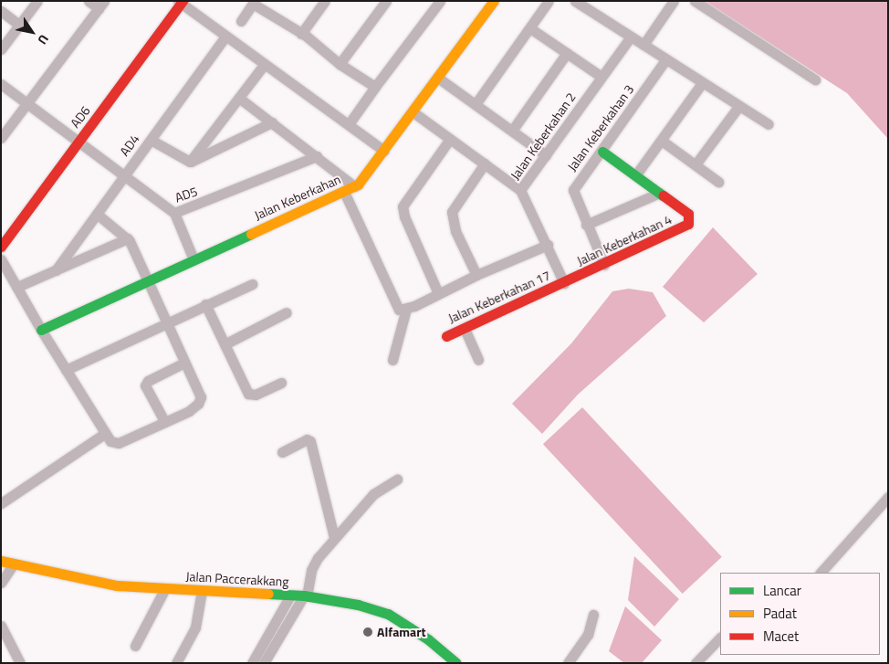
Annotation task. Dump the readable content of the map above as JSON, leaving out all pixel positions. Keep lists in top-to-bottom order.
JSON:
{
  "streets": {
    "street": [
      "AD6",
      "Jalan Keberkahan 3",
      "Jalan Keberkahan 2",
      "AD4",
      "AD5",
      "Jalan Keberkahan",
      "Jalan Keberkahan 4",
      "Jalan Keberkahan 17",
      "Jalan Paccerakkang"
    ]
  },
  "crossings": [
    ["AD6", "AD5"],
    ["Jalan Keberkahan 3", "Jalan Keberkahan 4"],
    ["Jalan Keberkahan 2", "Jalan Keberkahan 4"],
    ["Jalan Keberkahan 2", "Jalan Keberkahan 17"],
    ["AD4", "AD5"],
    ["Jalan Keberkahan 4", "Jalan Keberkahan 17"]
  ],
  "places": ["Alfamart"],
  "legend": ["Lancar", "Padat", "Macet"],
  "north": "bottom right"
}
